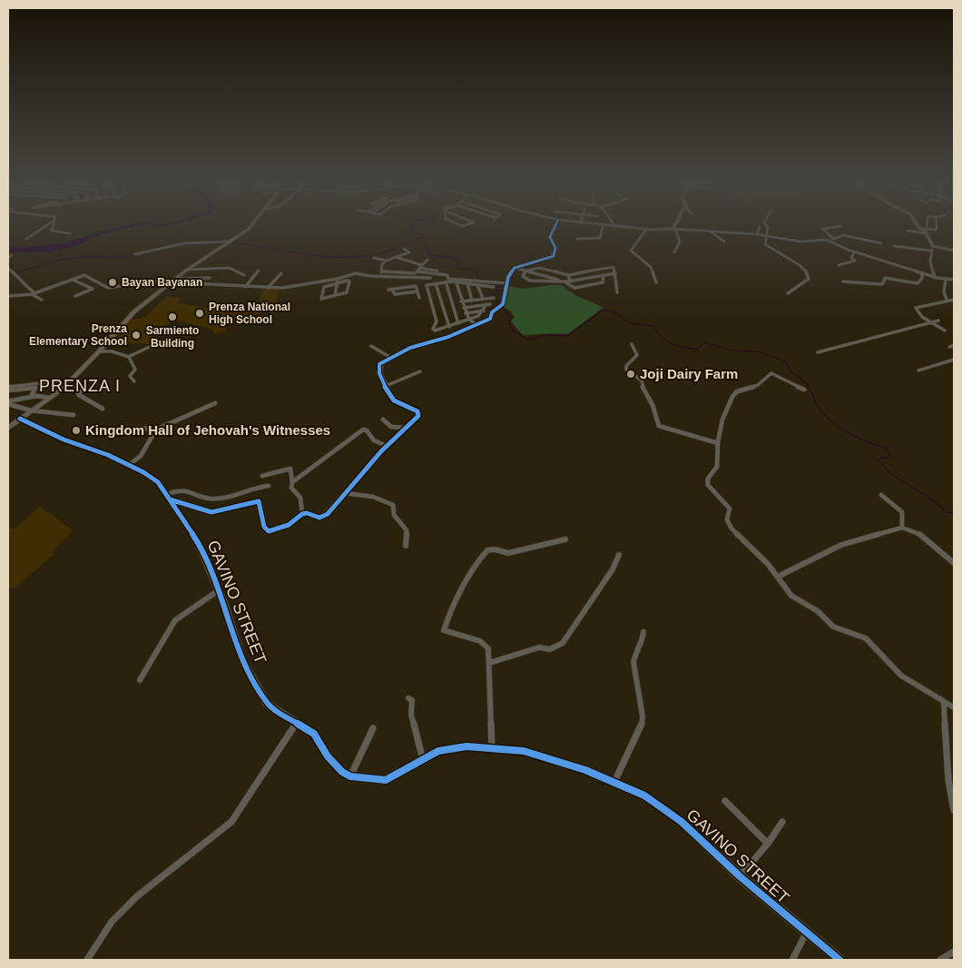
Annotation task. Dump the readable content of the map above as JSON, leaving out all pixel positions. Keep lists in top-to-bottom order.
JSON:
{
  "streets": {
    "street": ["GAVINO STREET"]
  },
  "districts": ["PRENZA I"],
  "places": [
    "Bayan Bayanan",
    "Prenza National High School",
    "Sarmiento Building",
    "Prenza Elementary School",
    "Joji Dairy Farm",
    "Kingdom Hall of Jehovah's Witnesses"
  ]
}
